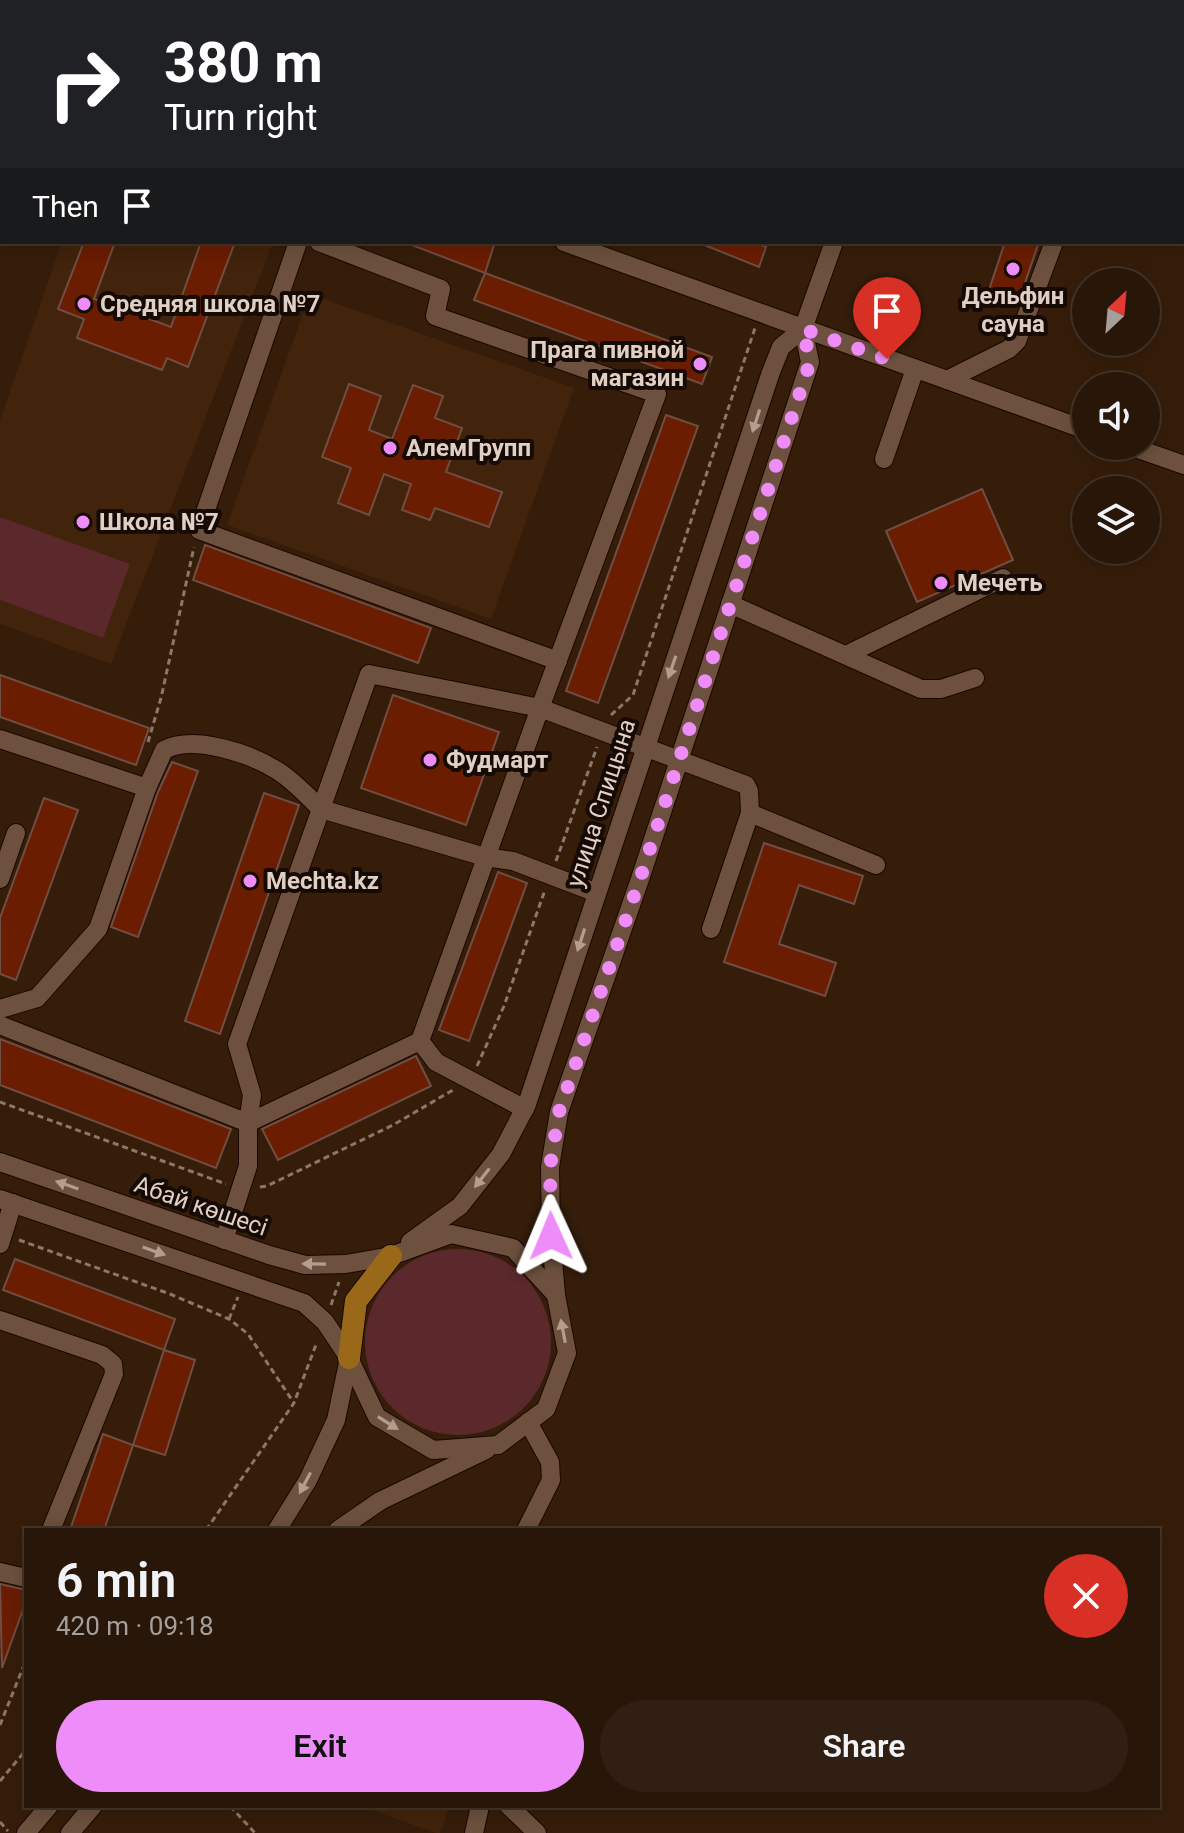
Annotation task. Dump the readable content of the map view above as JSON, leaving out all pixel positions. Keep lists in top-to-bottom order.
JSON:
{
  "streets": {
    "street": ["улица Спицына", "Абай көшесі"]
  },
  "crossings": [
    ["улица Спицына", "Абай көшесі"]
  ],
  "places": [
    "Дельфин сауна",
    "Средняя школа №7",
    "Прага пивной магазин",
    "АлемГрупп",
    "Школа №7",
    "Мечеть",
    "Фудмарт",
    "Mechta.kz"
  ],
  "north": "top right",
  "page": {
    "turn": ["380 m", "Turn right"],
    "then": "Then",
    "heading": ["6 min", "420 m · 09:18"],
    "buttons": ["Exit", "Share"]
  }
}
